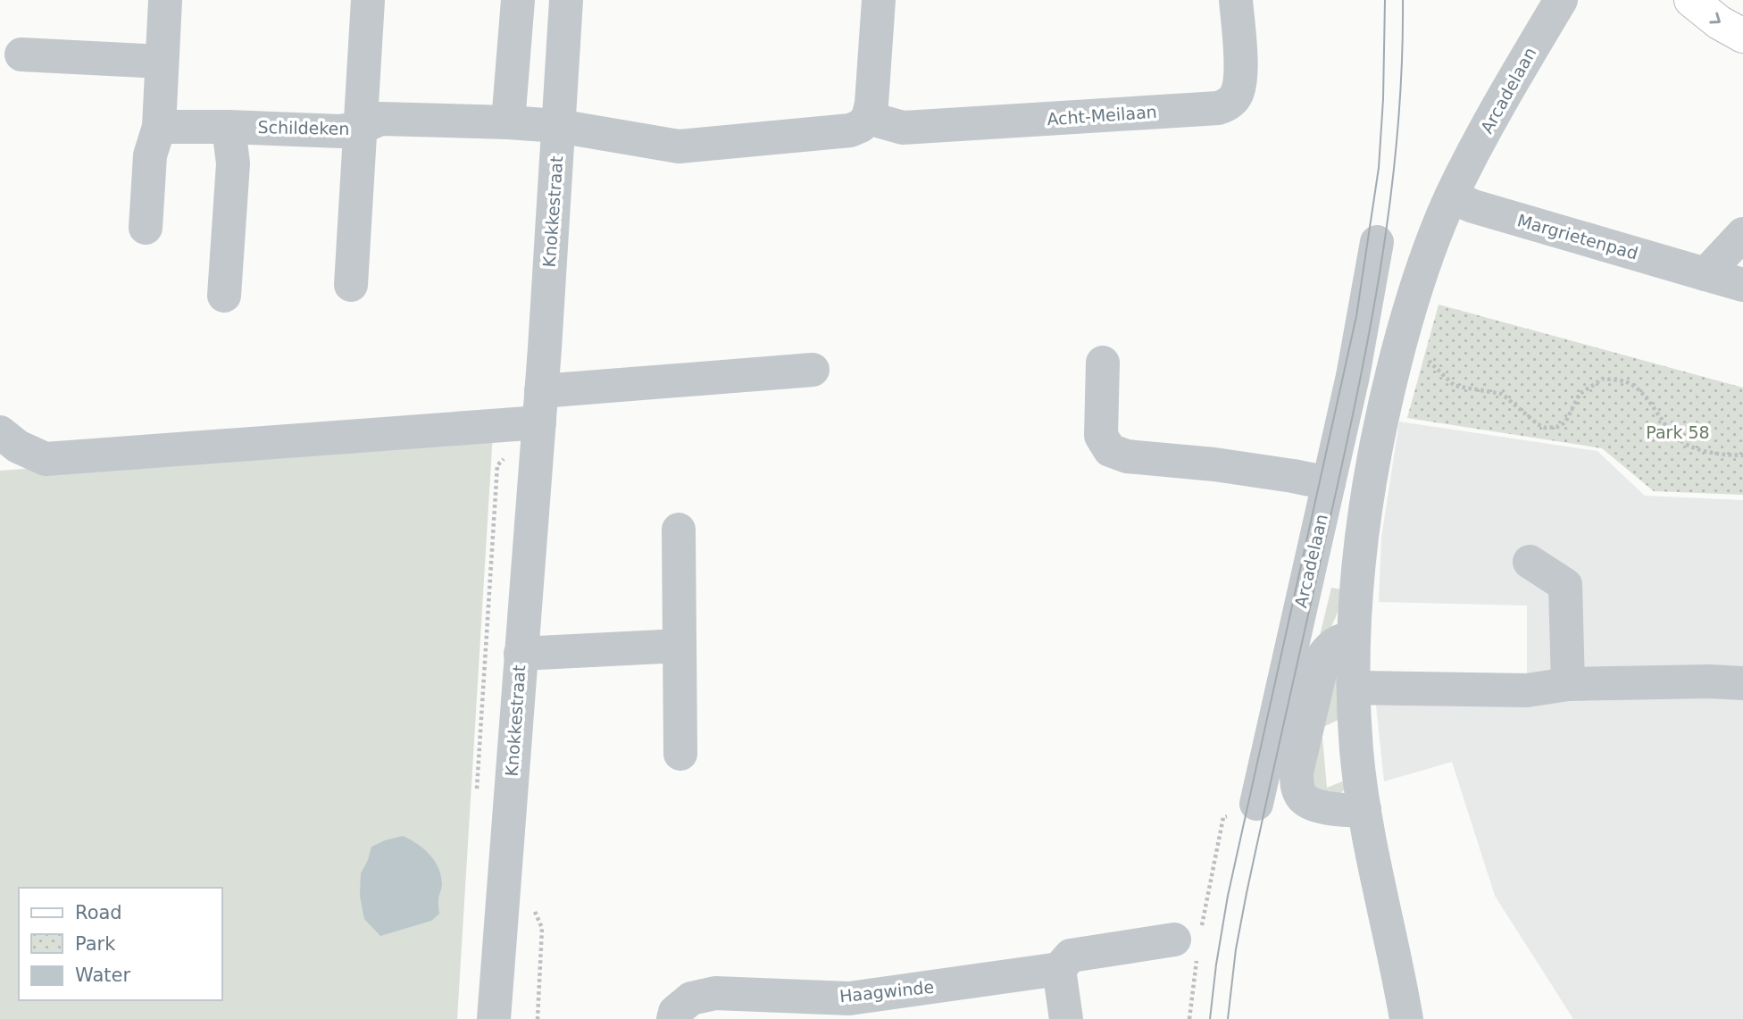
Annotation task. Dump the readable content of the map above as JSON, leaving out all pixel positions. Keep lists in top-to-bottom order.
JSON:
{
  "streets": {
    "street": [
      "Arcadelaan",
      "Acht-Meilaan",
      "Schildeken",
      "Knokkestraat",
      "Margrietenpad",
      "Haagwinde"
    ]
  },
  "crossings": [
    ["Arcadelaan", "Margrietenpad"],
    ["Schildeken", "Knokkestraat"]
  ],
  "parks": ["Park 58"],
  "legend": ["Road", "Park", "Water"]
}
